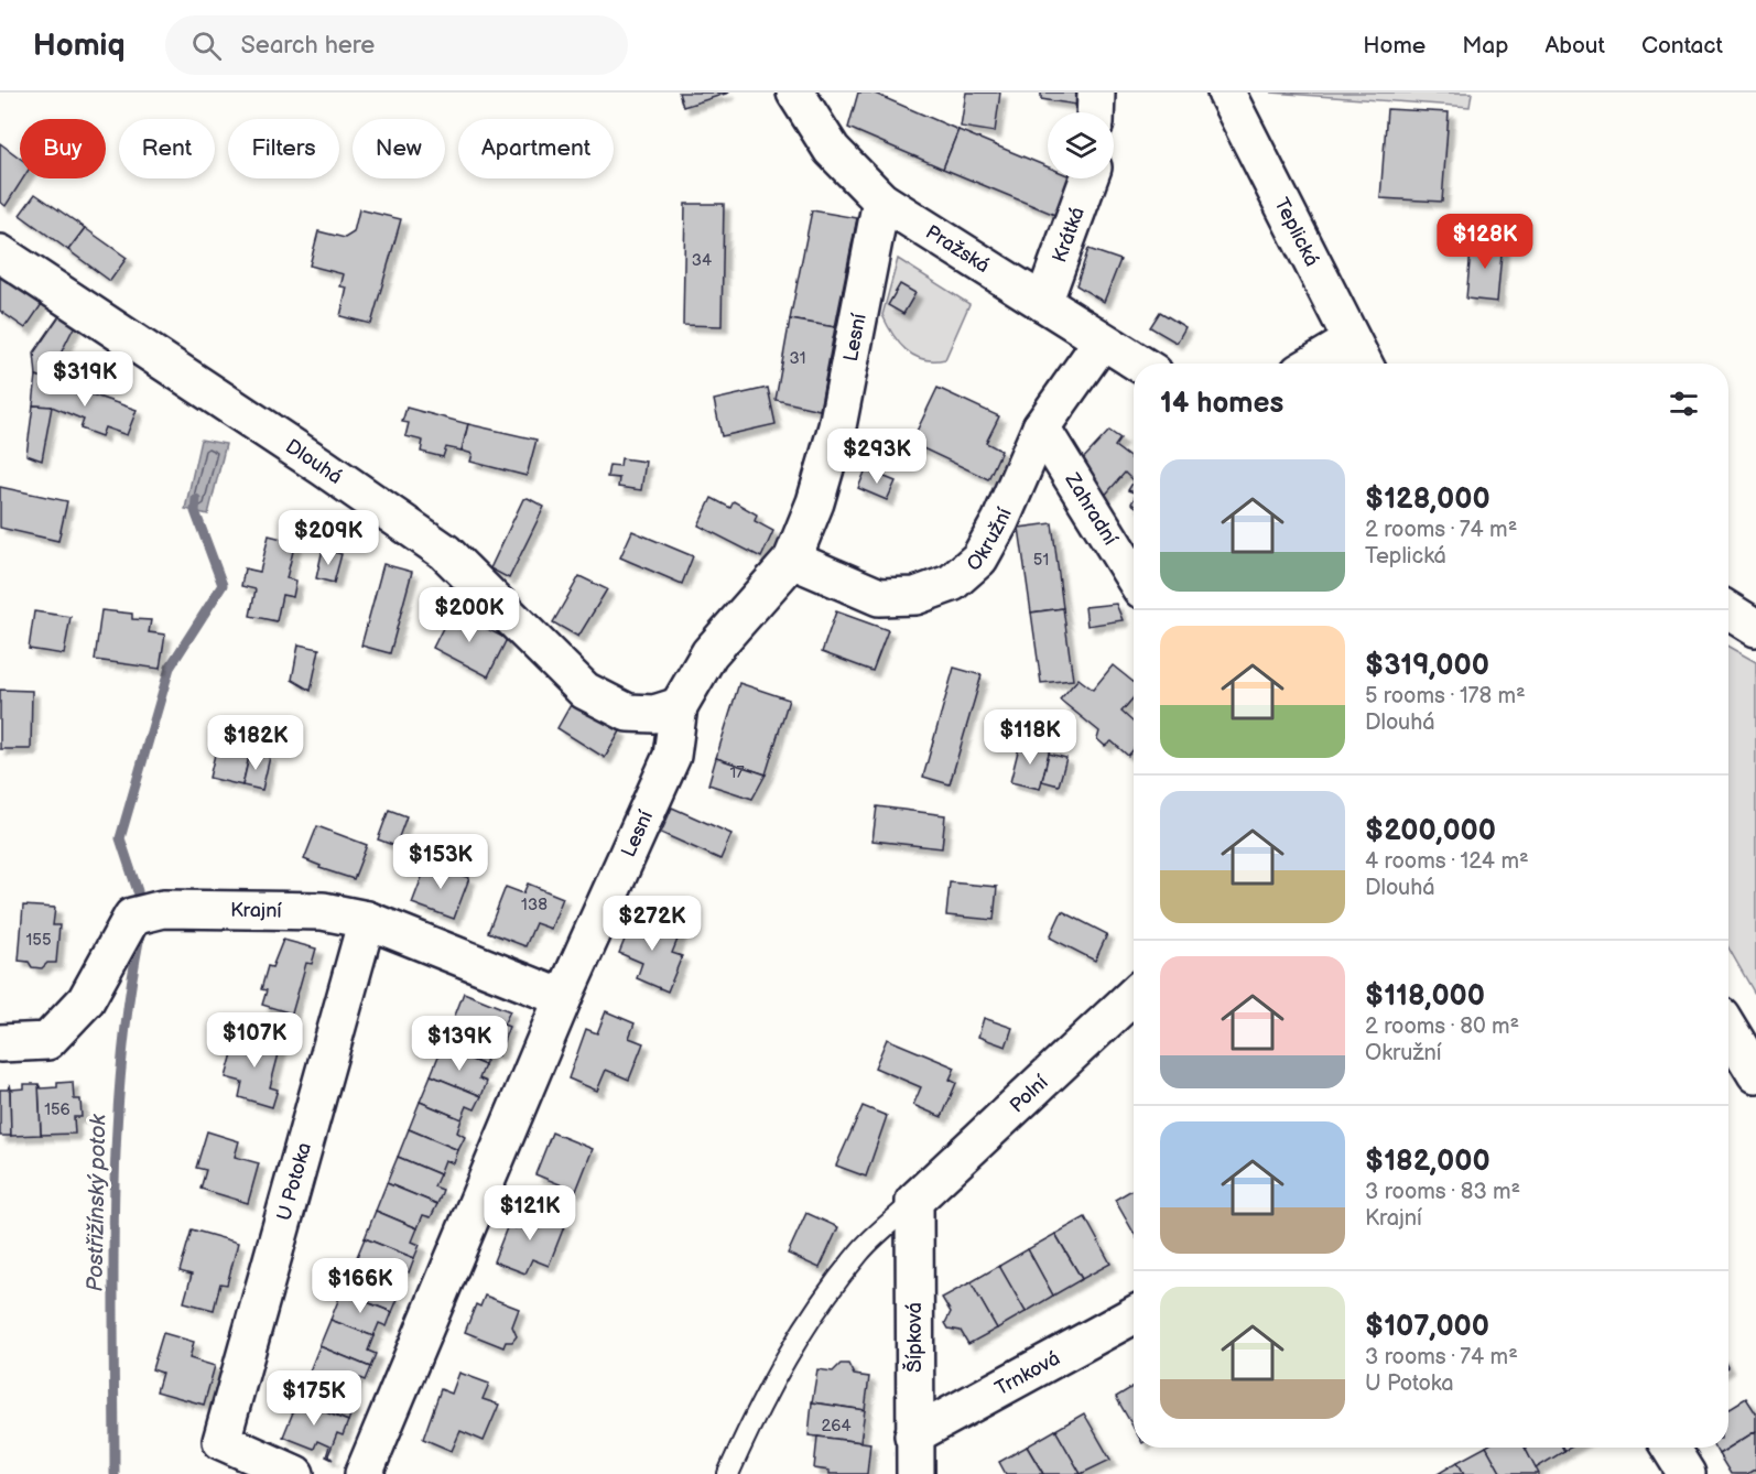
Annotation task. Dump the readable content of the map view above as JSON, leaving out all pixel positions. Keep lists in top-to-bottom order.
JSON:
{
  "streets": {
    "street": [
      "Teplická",
      "Krátká",
      "Pražská",
      "Lesní",
      "Dlouhá",
      "Zahradní",
      "Okružní",
      "Krajní",
      "Polní",
      "U Potoka",
      "Šípková",
      "Trnková"
    ]
  },
  "crossings": [
    ["Krátká", "Pražská"],
    ["Pražská", "Lesní"],
    ["Pražská", "Okružní"],
    ["Lesní", "Dlouhá"],
    ["Lesní", "Okružní"],
    ["Lesní", "Krajní"],
    ["Zahradní", "Okružní"],
    ["Krajní", "U Potoka"],
    ["Polní", "Šípková"],
    ["Šípková", "Trnková"]
  ],
  "water": ["Postřižínský potok"],
  "house_numbers": [
    "34",
    "31",
    "51",
    "17",
    "138",
    "155",
    "156",
    "264"
  ],
  "page": {
    "header": "Homiq",
    "search": "Search here",
    "nav": [
      "Home",
      "Map",
      "About",
      "Contact"
    ],
    "chip": [
      "Buy",
      "Rent",
      "Filters",
      "New",
      "Apartment"
    ],
    "price": [
      "$128K",
      "$319K",
      "$293K",
      "$209K",
      "$200K",
      "$118K",
      "$182K",
      "$153K",
      "$272K",
      "$107K",
      "$139K",
      "$121K",
      "$166K",
      "$175K"
    ],
    "heading": "14 homes",
    "list": [
      {
        "name": "$128,000",
        "note": "2 rooms · 74 m² · Teplická"
      },
      {
        "name": "$319,000",
        "note": "5 rooms · 178 m² · Dlouhá"
      },
      {
        "name": "$200,000",
        "note": "4 rooms · 124 m² · Dlouhá"
      },
      {
        "name": "$118,000",
        "note": "2 rooms · 80 m² · Okružní"
      },
      {
        "name": "$182,000",
        "note": "3 rooms · 83 m² · Krajní"
      },
      {
        "name": "$107,000",
        "note": "3 rooms · 74 m² · U Potoka"
      }
    ]
  }
}
